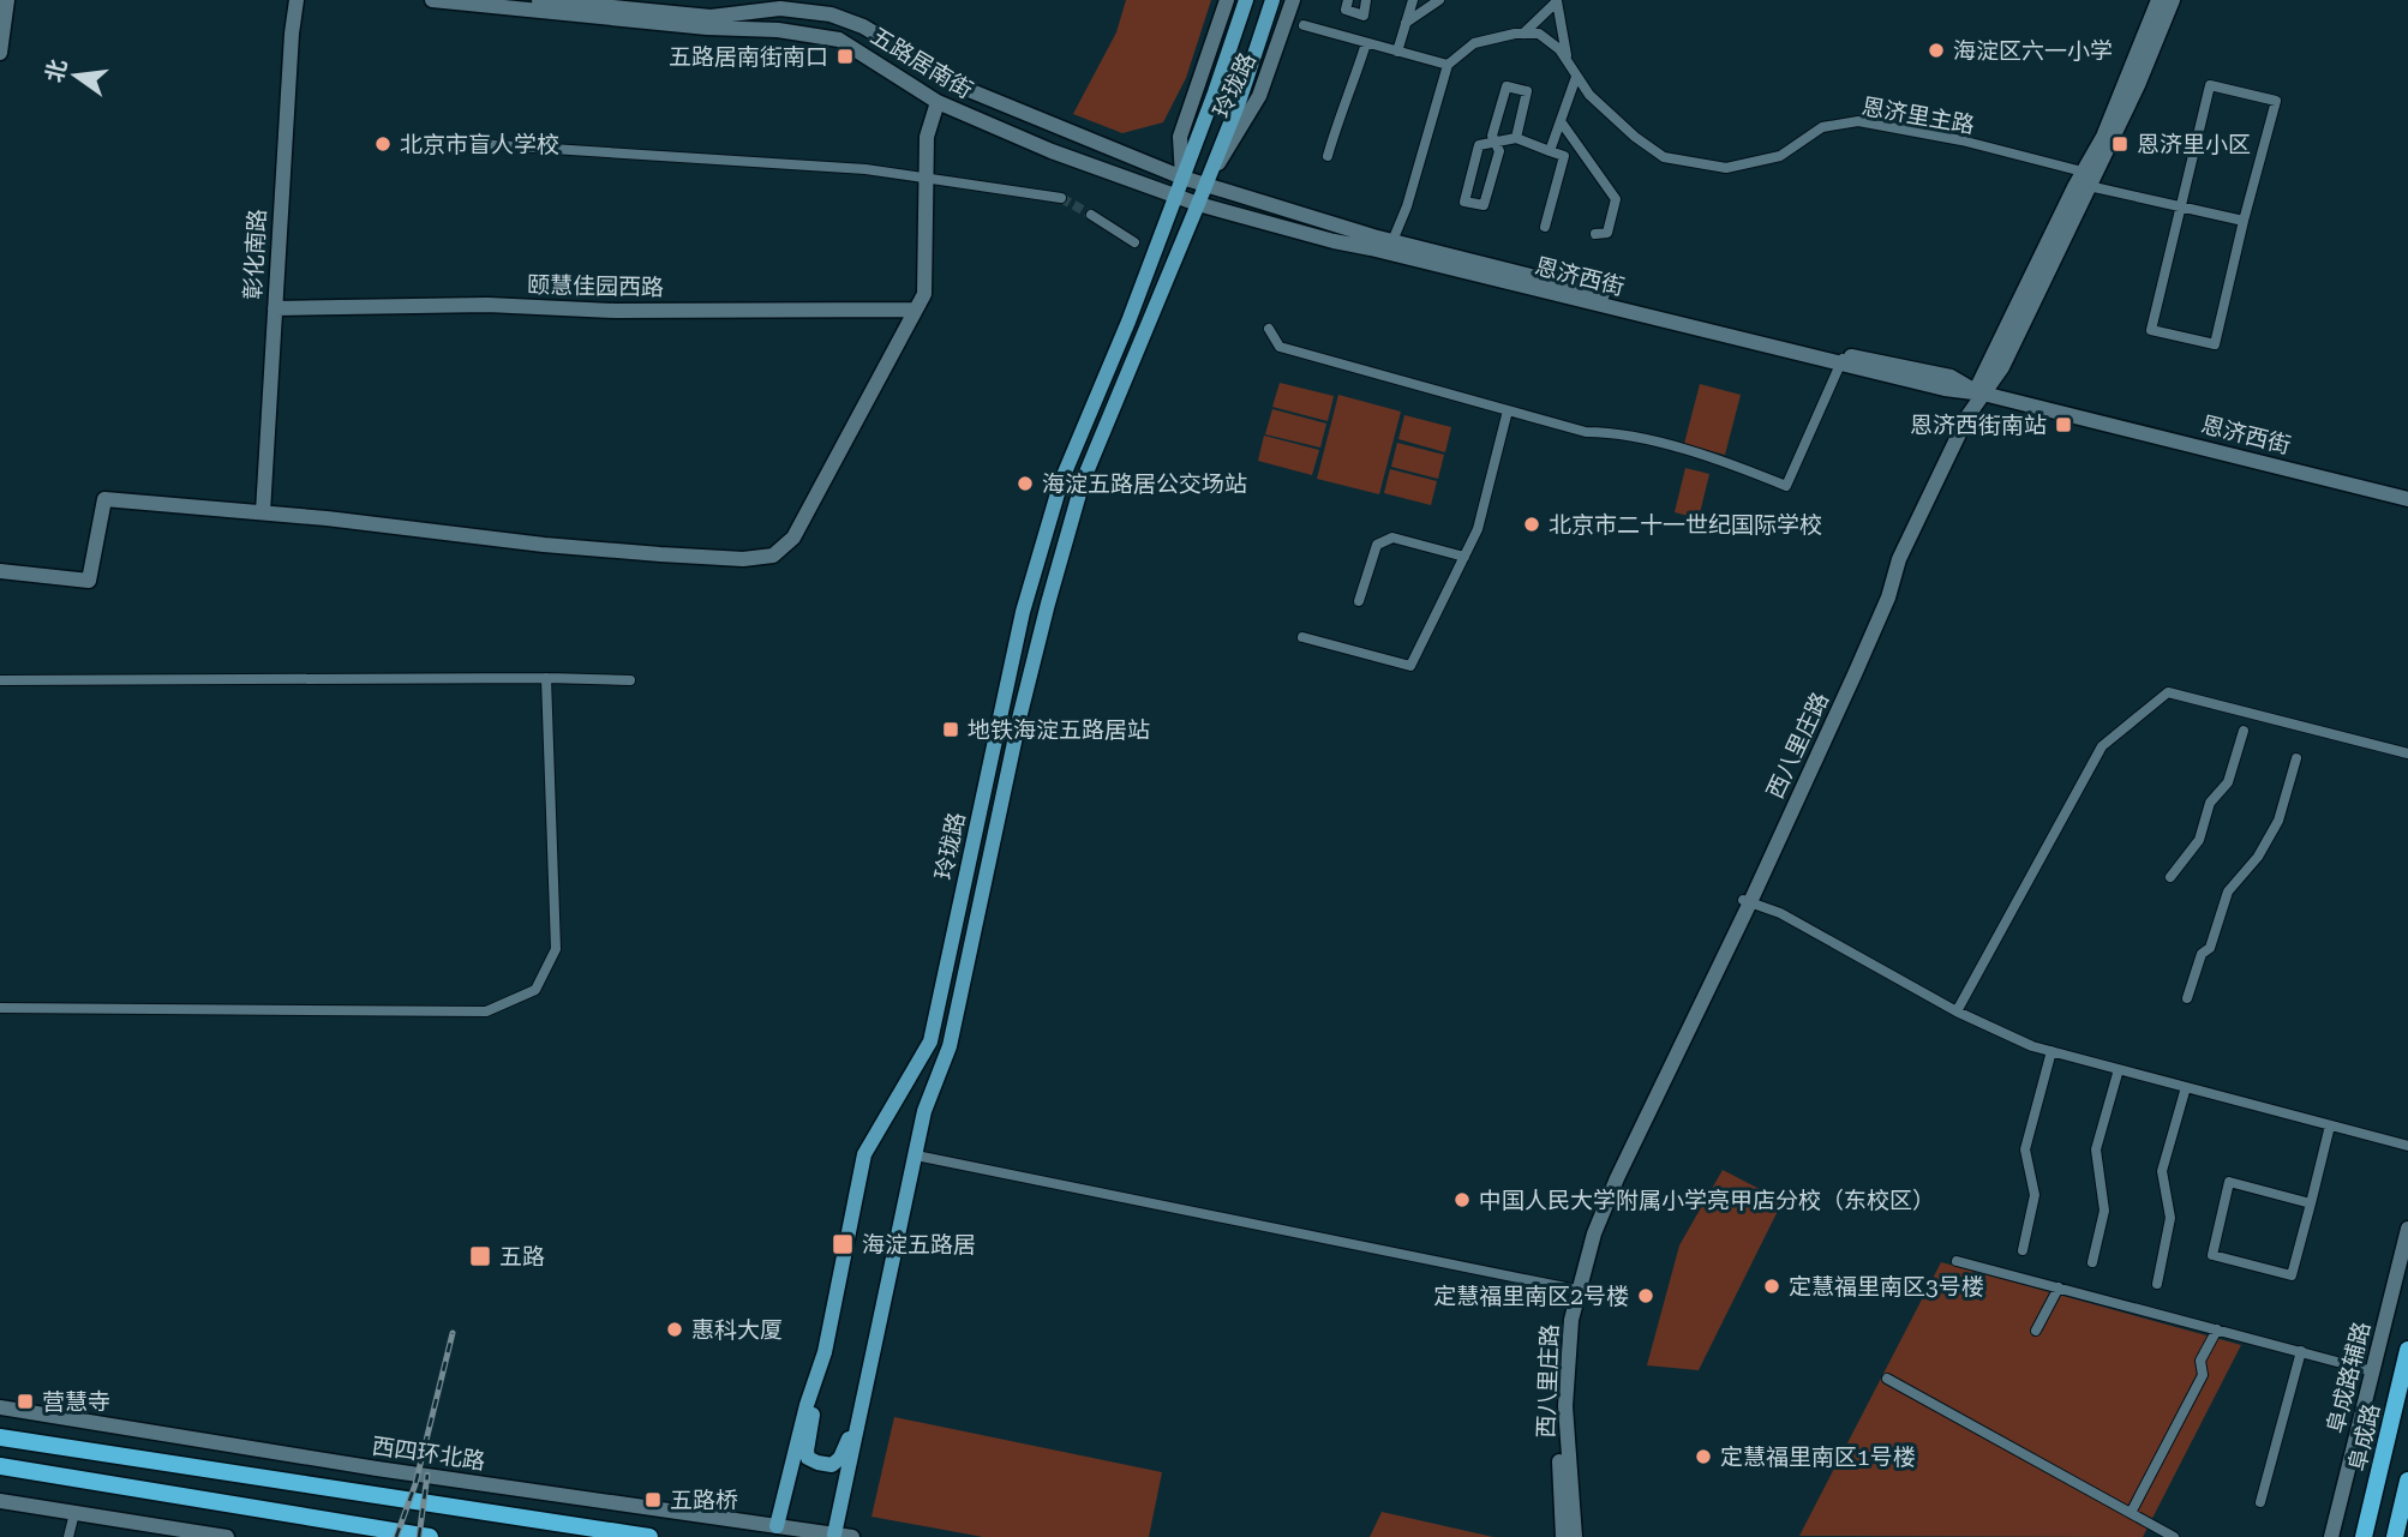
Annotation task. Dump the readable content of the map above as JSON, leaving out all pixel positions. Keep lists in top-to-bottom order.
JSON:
{
  "streets": {
    "highway": ["阜成路"],
    "main road": ["玲珑路"],
    "street": [
      "五路居南街",
      "恩济里主路",
      "彰化南路",
      "恩济西街",
      "颐慧佳园西路",
      "西八里庄路",
      "阜成路辅路",
      "西四环北路"
    ]
  },
  "crossings": [
    ["五路居南街", "玲珑路"],
    ["五路居南街", "恩济西街"],
    ["玲珑路", "恩济西街"],
    ["玲珑路", "西四环北路"],
    ["恩济里主路", "西八里庄路"],
    ["恩济西街", "西八里庄路"]
  ],
  "places": {
    "other": [
      "海淀区六一小学",
      "北京市盲人学校",
      "海淀五路居公交场站",
      "北京市二十一世纪国际学校",
      "中国人民大学附属小学亮甲店分校（东校区）",
      "定慧福里南区3号楼",
      "定慧福里南区2号楼",
      "惠科大厦",
      "定慧福里南区1号楼"
    ],
    "transit": [
      "五路居南街南口",
      "恩济里小区",
      "恩济西街南站",
      "地铁海淀五路居站",
      "海淀五路居",
      "五路",
      "营慧寺",
      "五路桥"
    ]
  },
  "north": "left"
}
